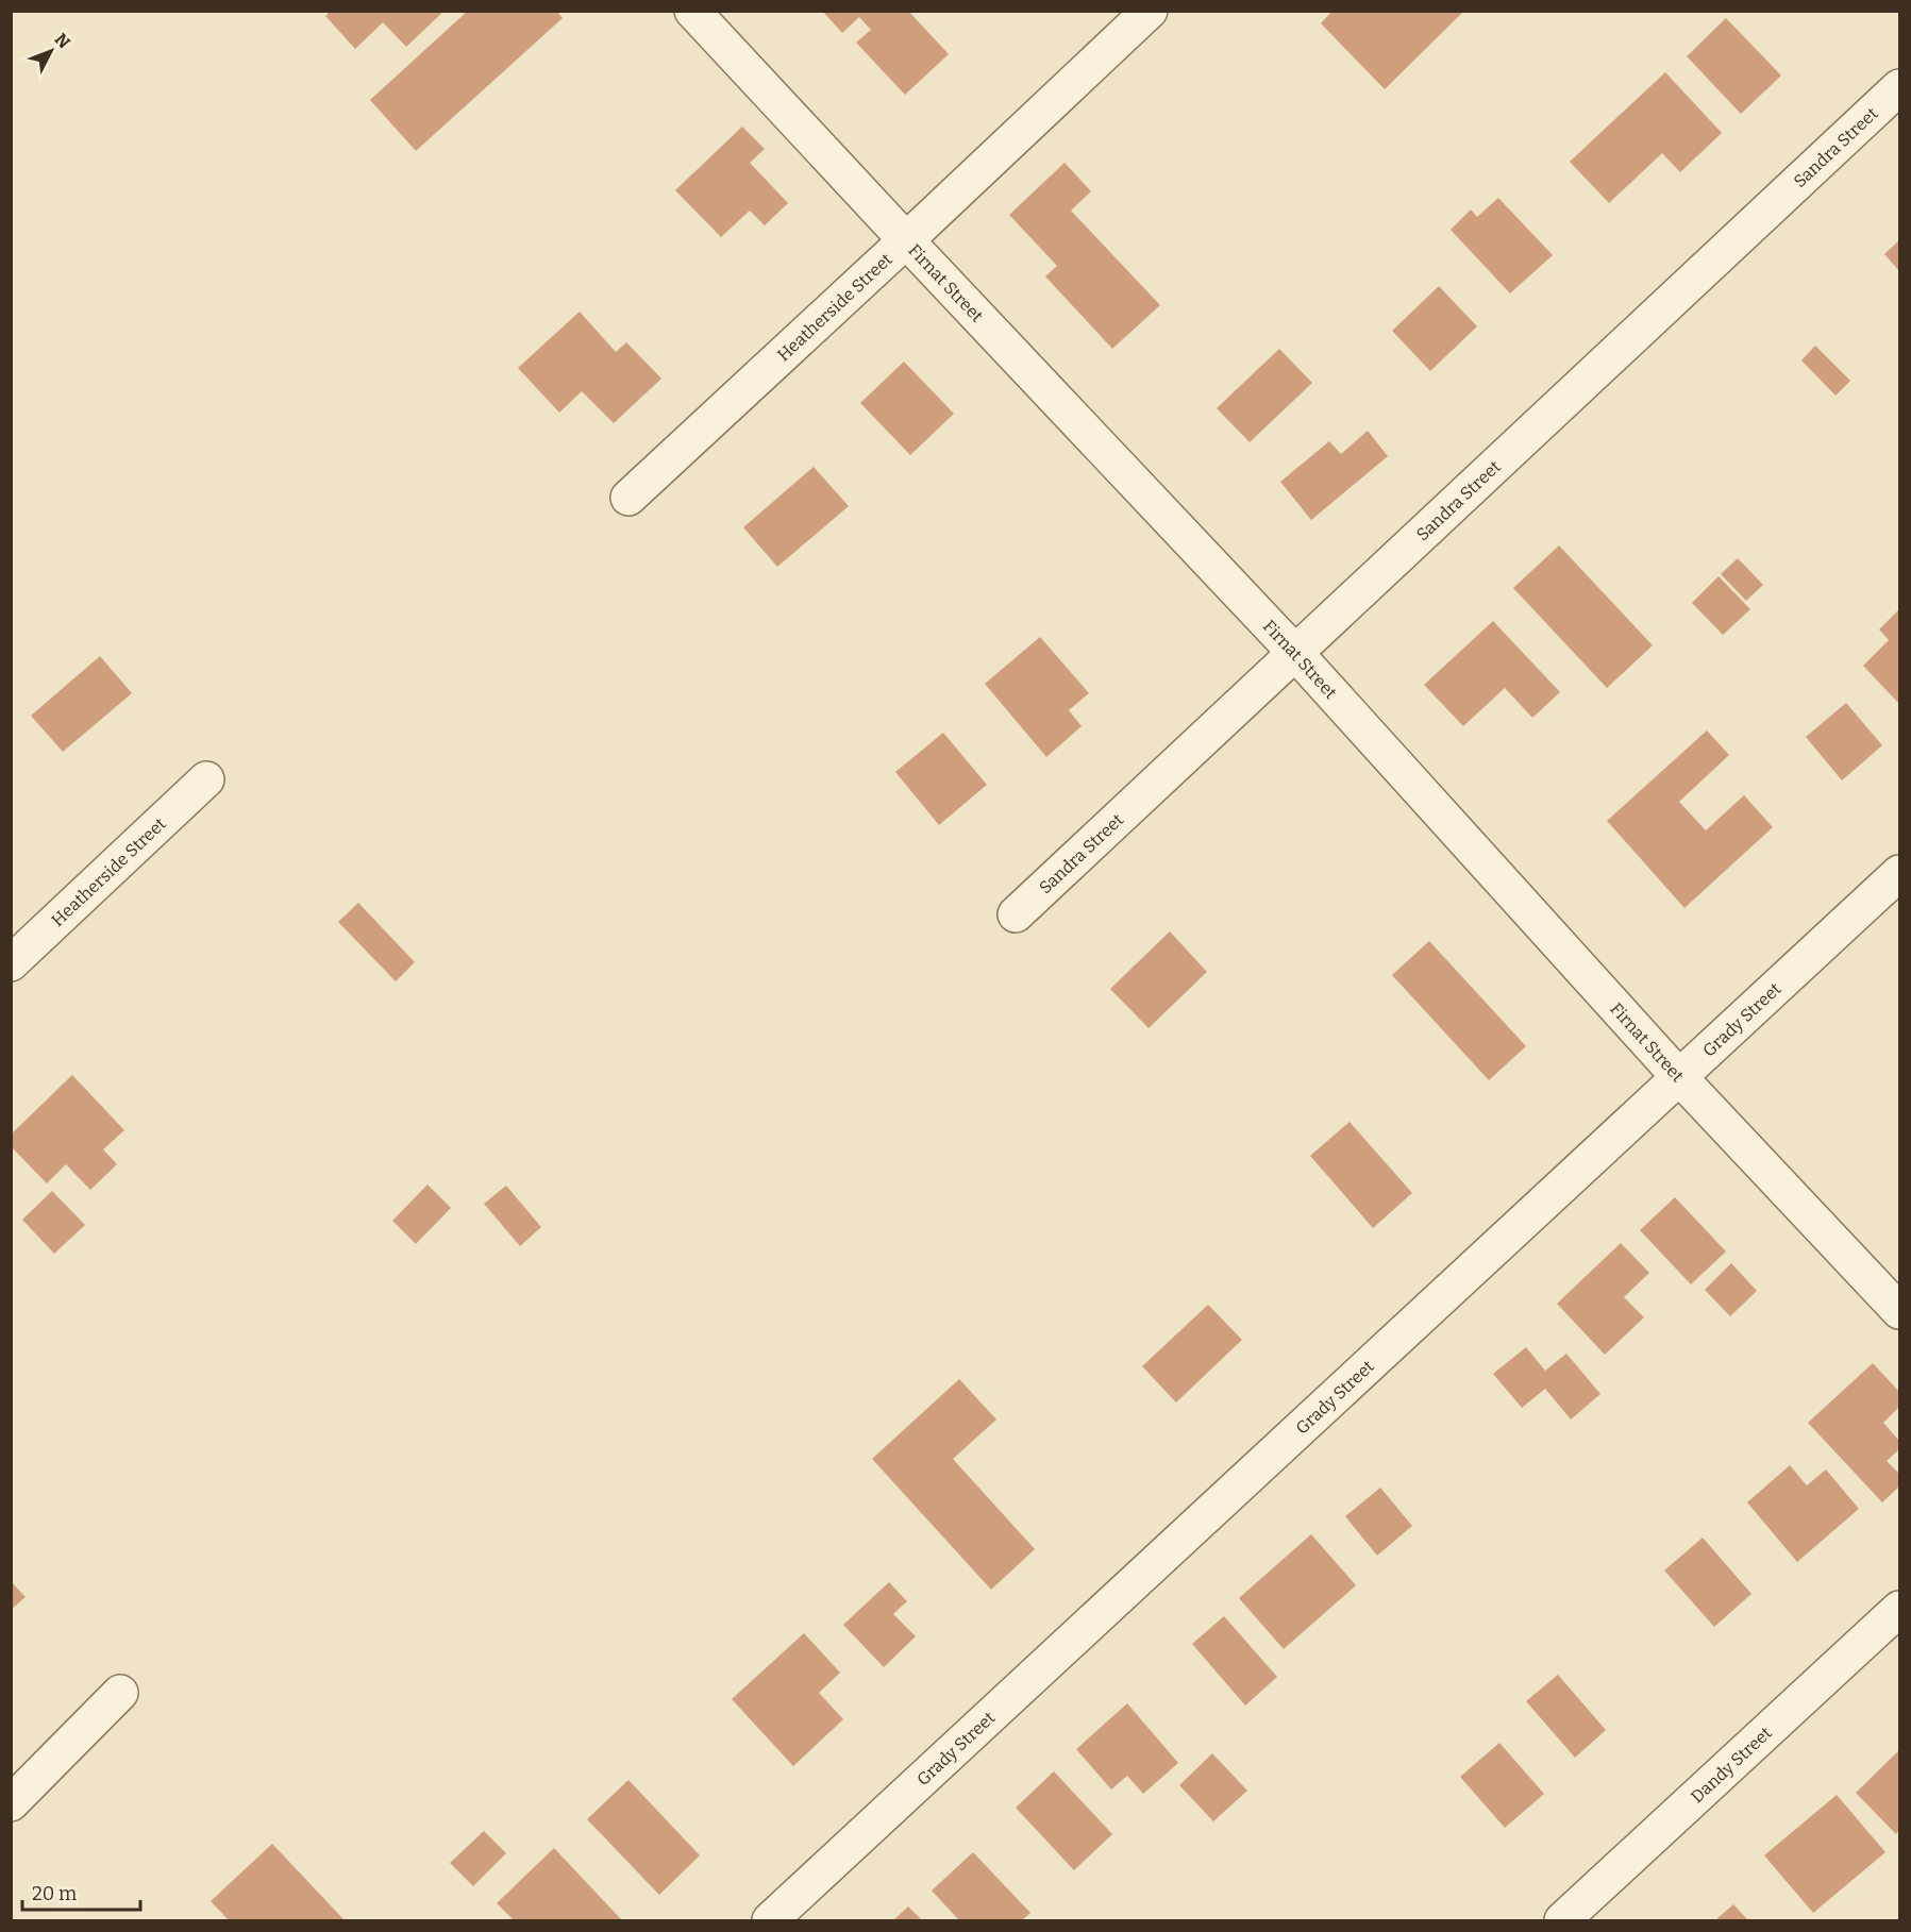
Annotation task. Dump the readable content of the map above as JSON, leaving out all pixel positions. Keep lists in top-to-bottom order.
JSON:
{
  "streets": {
    "street": [
      "Sandra Street",
      "Firnat Street",
      "Heatherside Street",
      "Grady Street",
      "Dandy Street"
    ]
  },
  "crossings": [
    ["Sandra Street", "Firnat Street"],
    ["Firnat Street", "Heatherside Street"],
    ["Firnat Street", "Grady Street"]
  ],
  "scale_bar": "20 m",
  "north": "top right"
}
